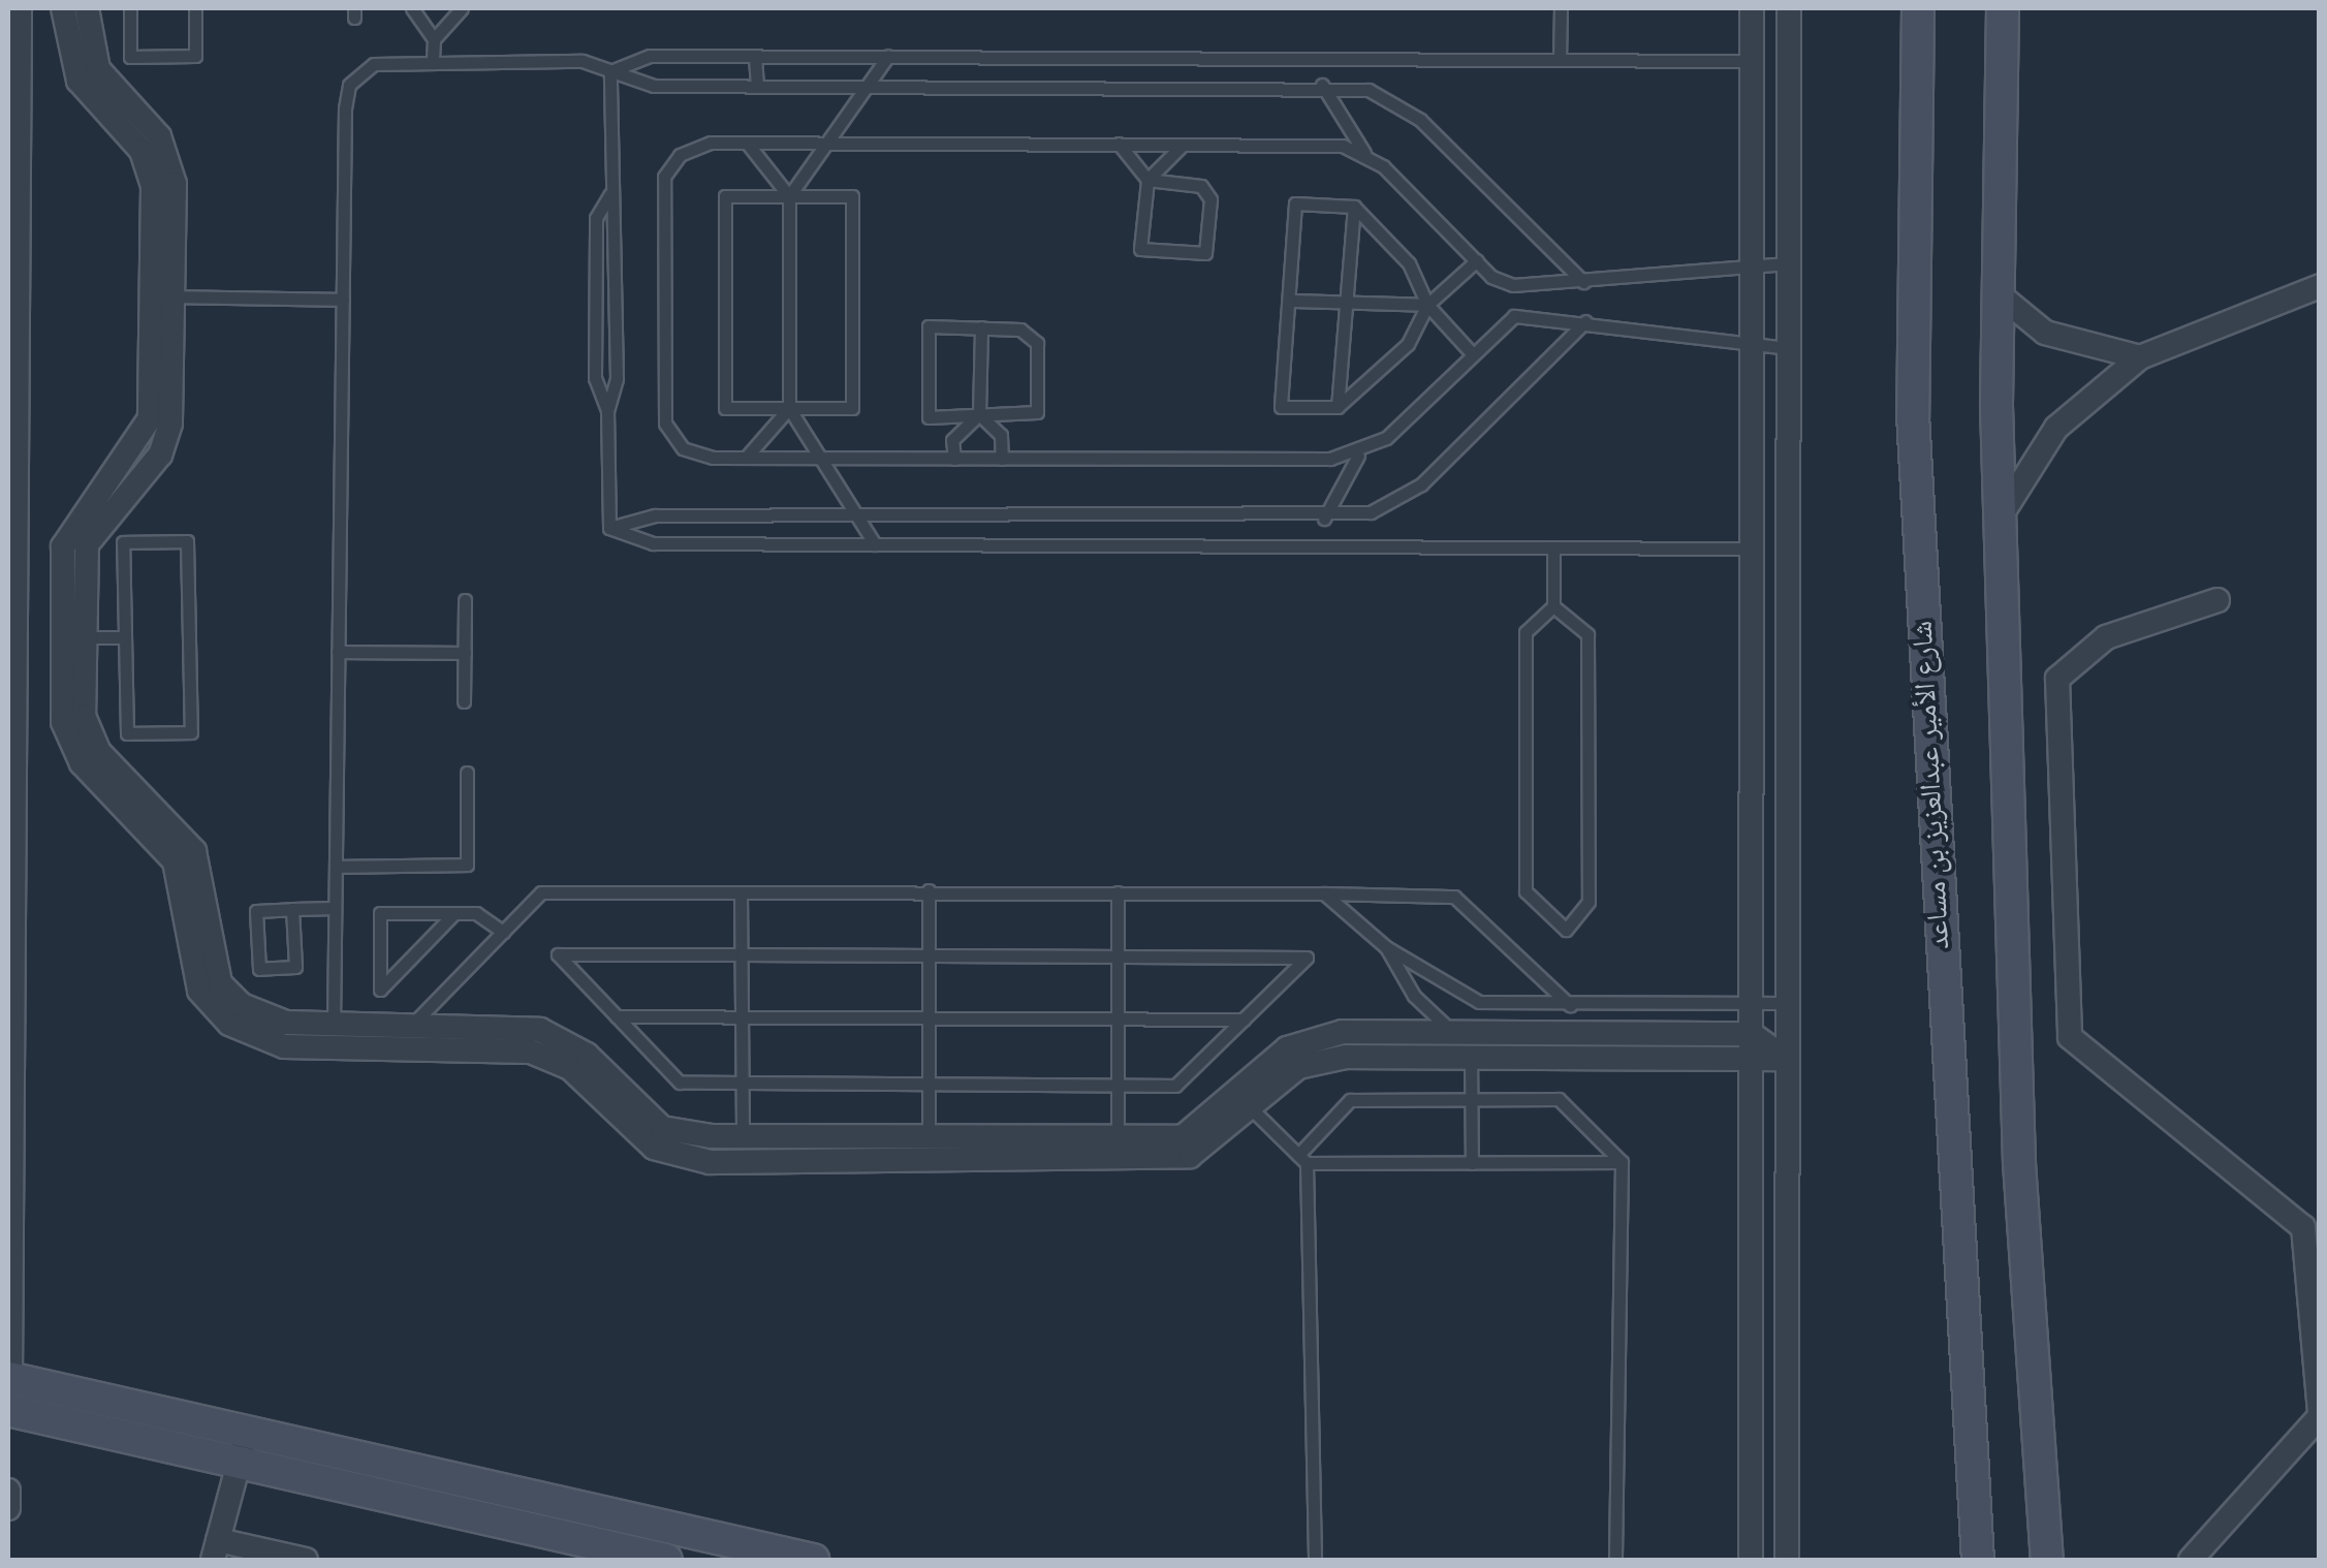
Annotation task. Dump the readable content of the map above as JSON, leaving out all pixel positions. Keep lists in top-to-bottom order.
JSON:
{
  "streets": {
    "street": ["شارع الأمير عبدالعزيز بن مساعد"]
  }
}
